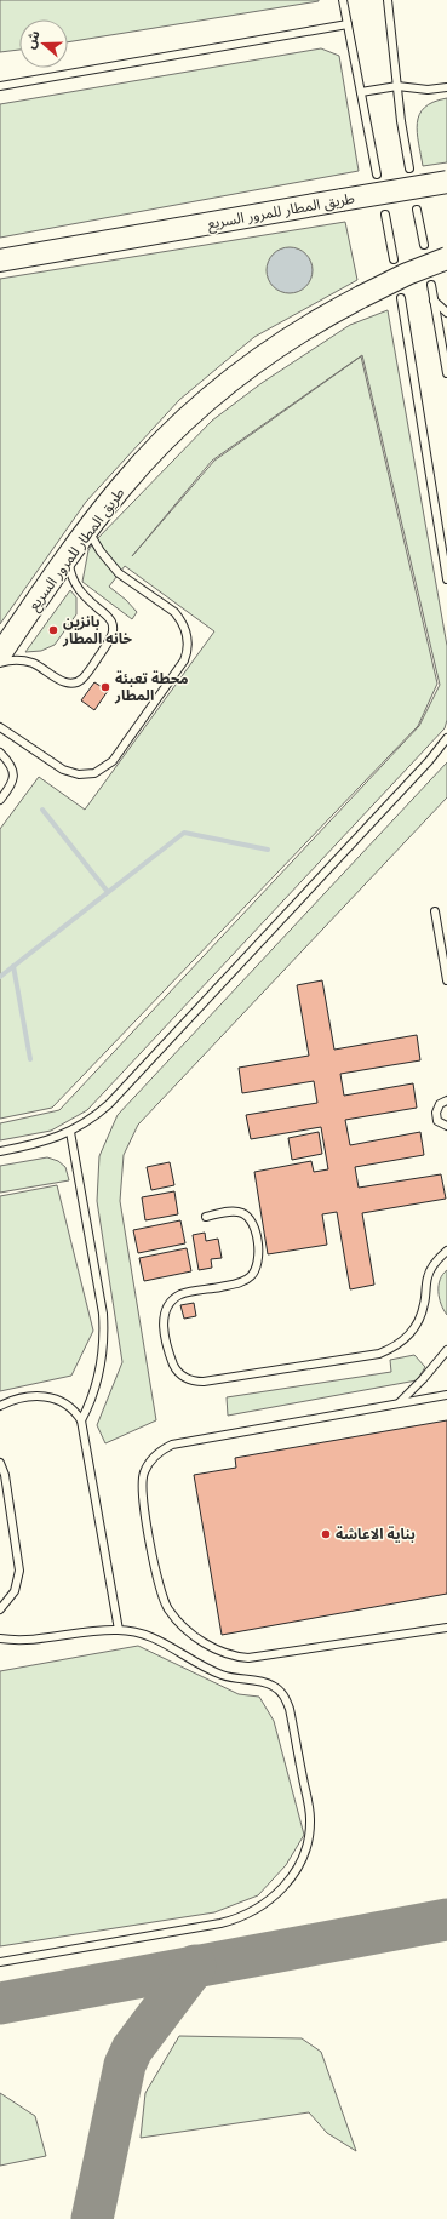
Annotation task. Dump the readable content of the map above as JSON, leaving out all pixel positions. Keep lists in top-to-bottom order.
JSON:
{
  "streets": {
    "main road": ["طريق المطار للمرور السريع"]
  },
  "places": ["بانزين خانه المطار", "محطة تعبئة المطار", "بناية الاعاشة"],
  "north": "left"
}
